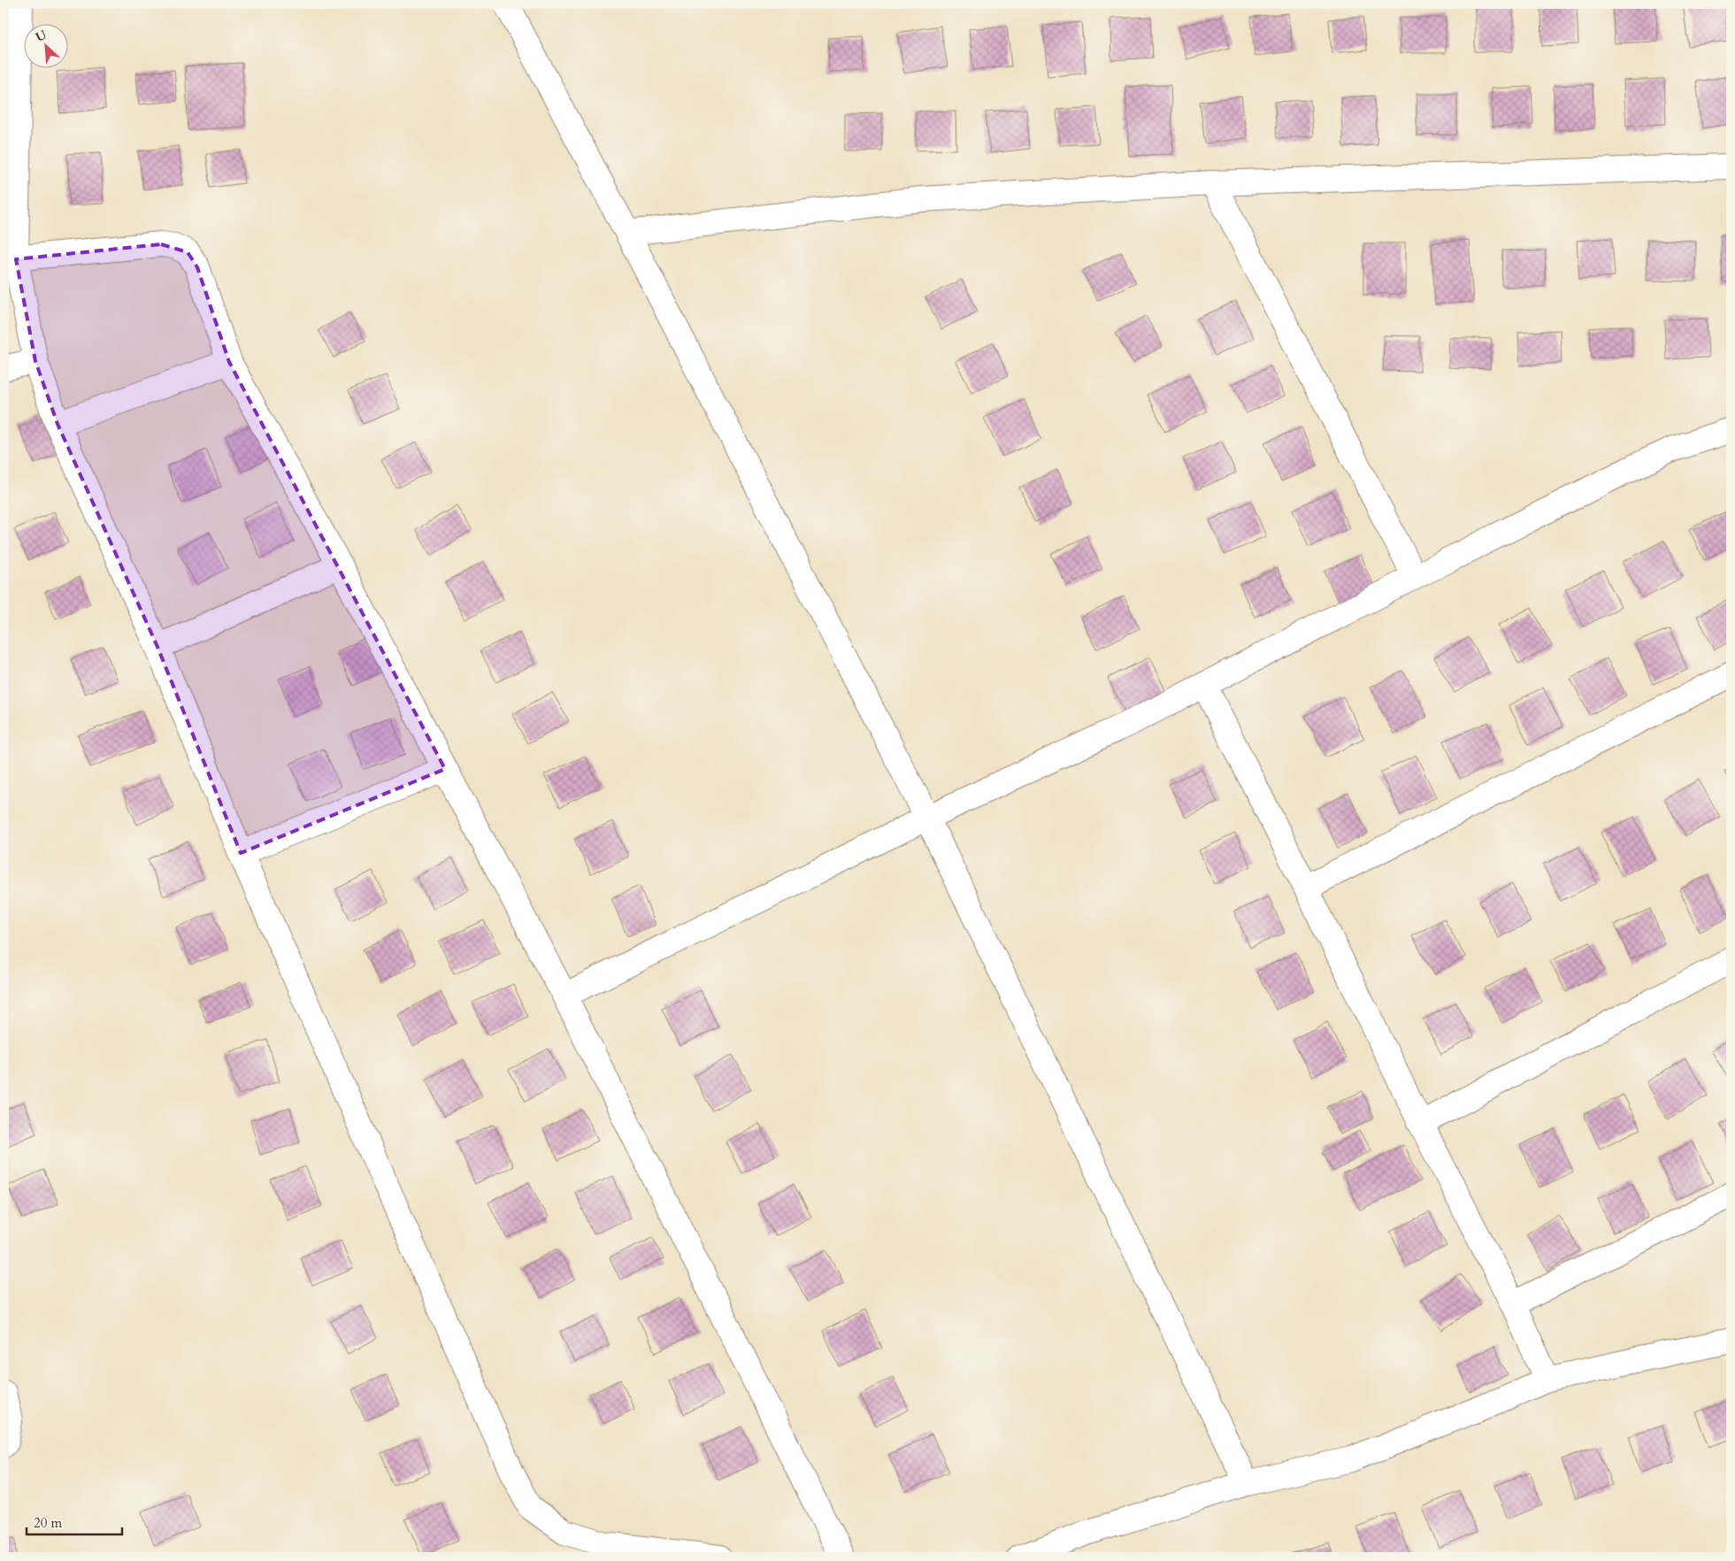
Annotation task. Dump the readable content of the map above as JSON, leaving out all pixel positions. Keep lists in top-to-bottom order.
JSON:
{
  "scale_bar": "20 m",
  "north": "top left"
}
